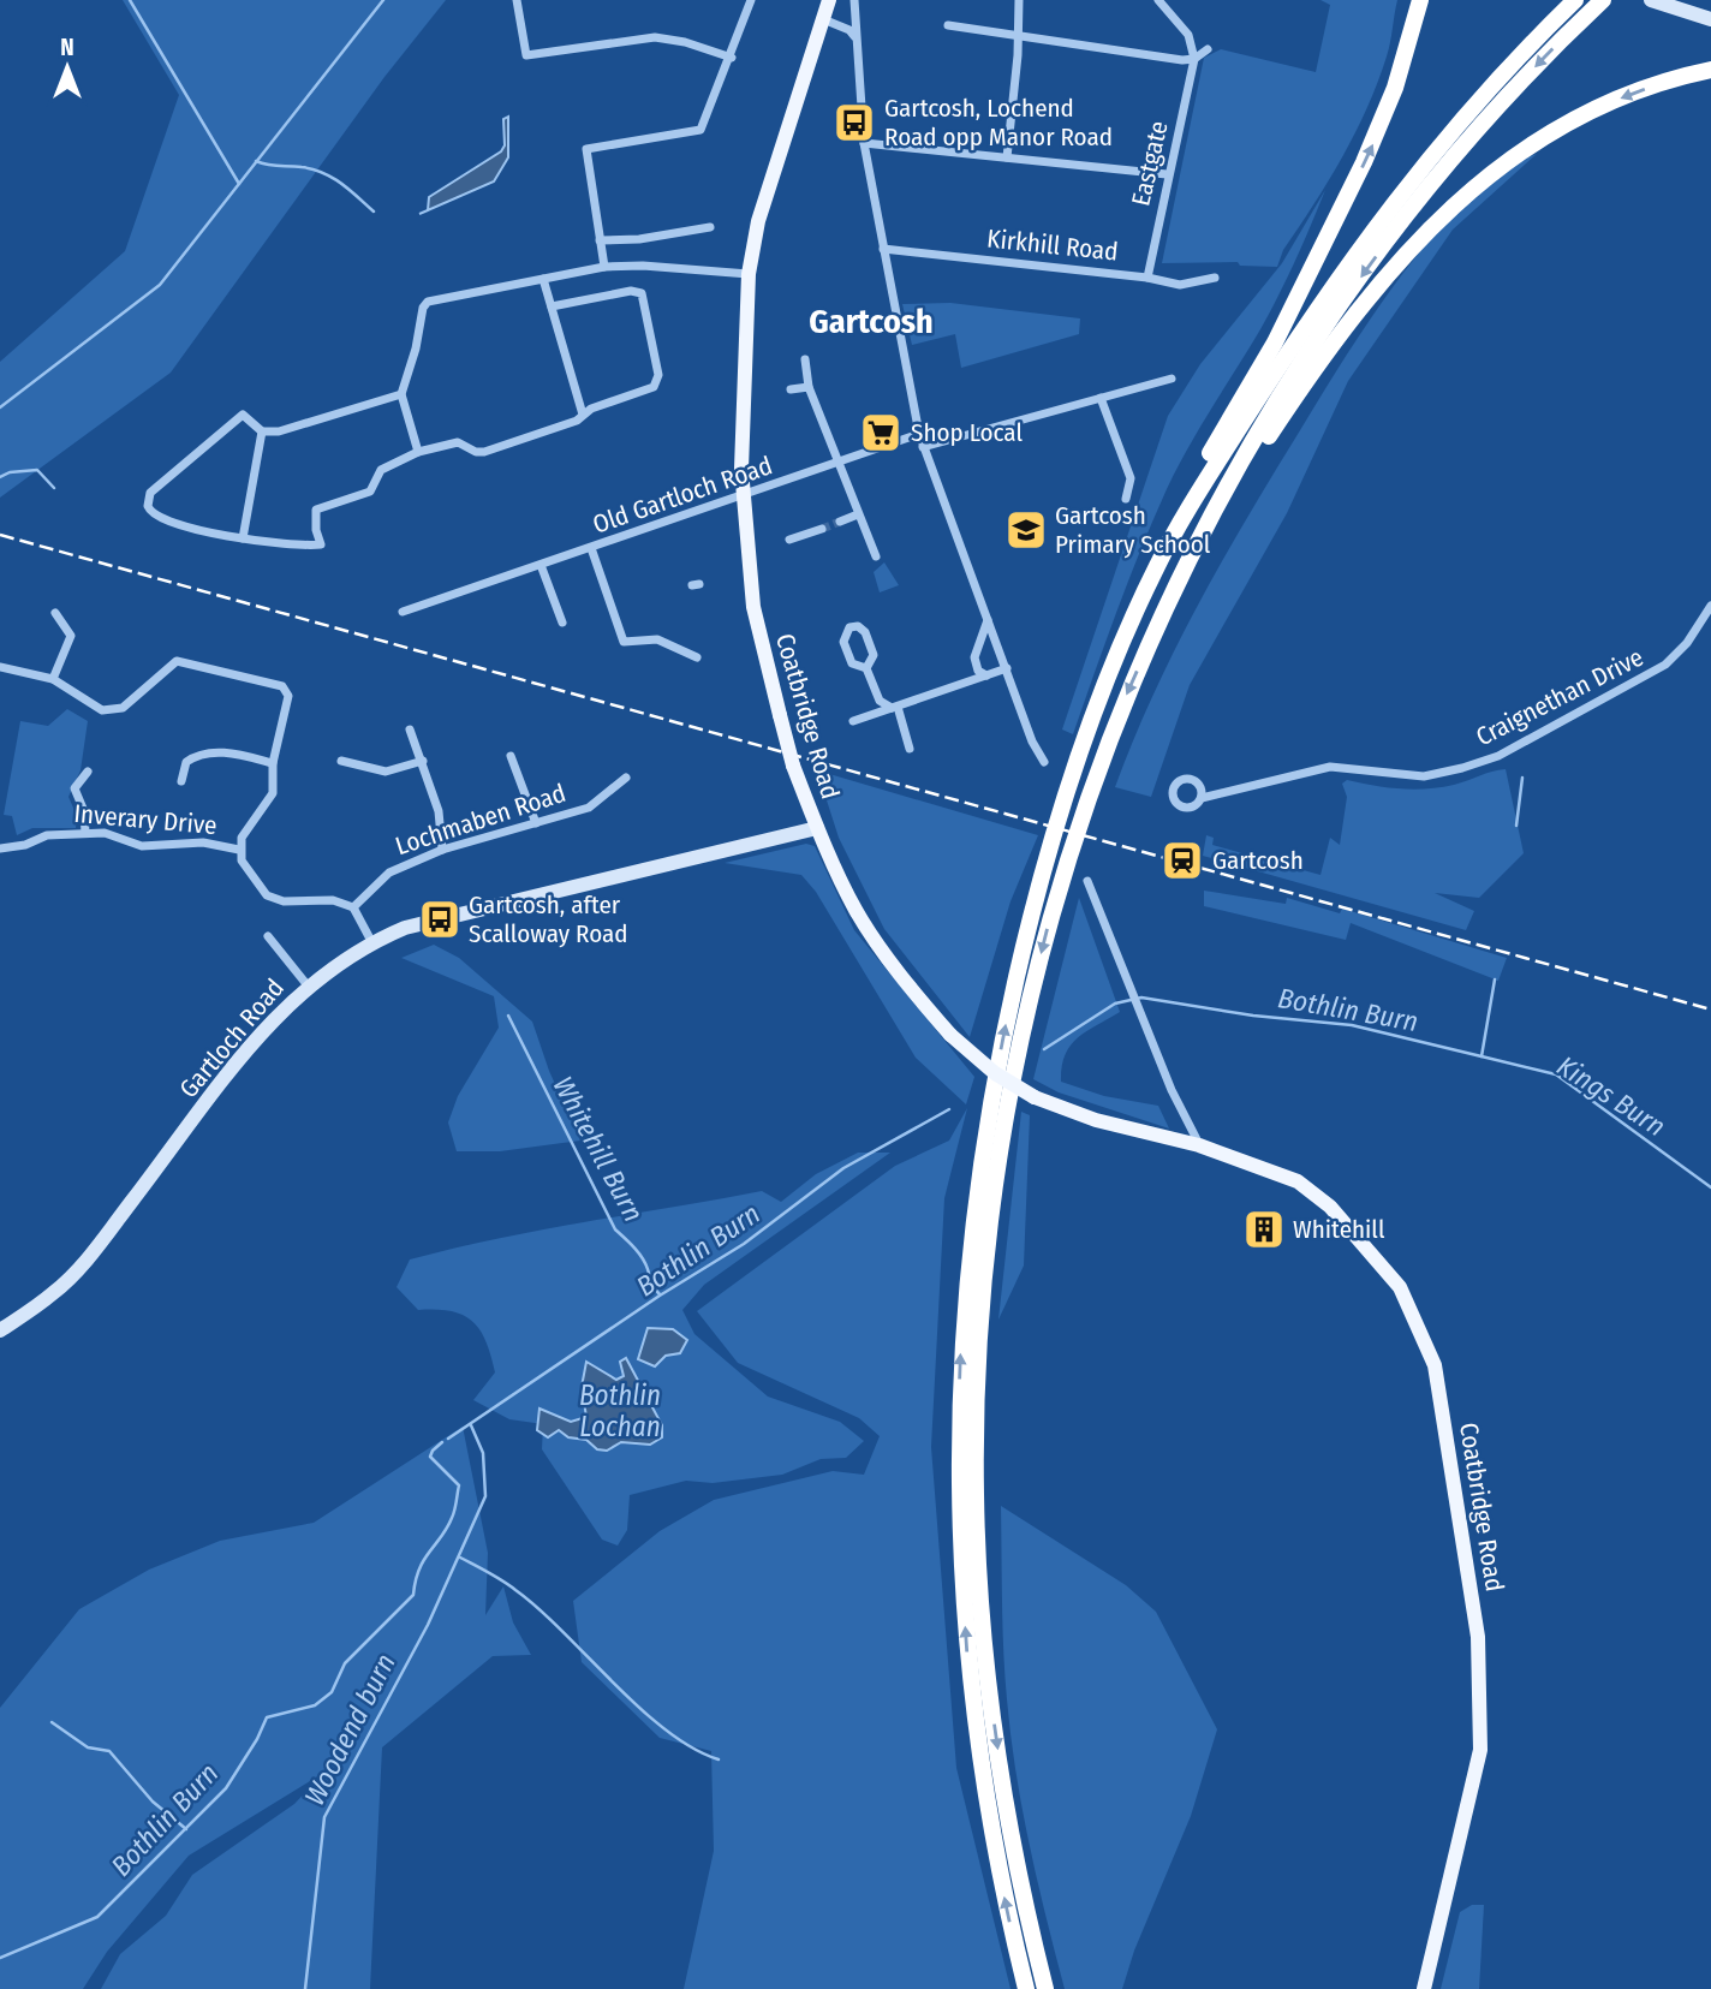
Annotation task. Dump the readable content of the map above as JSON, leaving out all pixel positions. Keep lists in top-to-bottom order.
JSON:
{
  "streets": {
    "main road": ["Coatbridge Road", "Gartloch Road"],
    "street": [
      "Eastgate",
      "Kirkhill Road",
      "Old Gartloch Road",
      "Craignethan Drive",
      "Inverary Drive",
      "Lochmaben Road"
    ]
  },
  "crossings": [
    ["Eastgate", "Kirkhill Road"],
    ["Old Gartloch Road", "Coatbridge Road"],
    ["Coatbridge Road", "Gartloch Road"]
  ],
  "districts": ["Gartcosh"],
  "water": [
    "Bothlin Burn",
    "Kings Burn",
    "Whitehill Burn",
    "Bothlin Lochan",
    "Woodend burn"
  ],
  "places": {
    "bus stop": ["Gartcosh, Lochend Road opp Manor Road", "Gartcosh, after Scalloway Road"],
    "supermarket": ["Shop Local"],
    "school or university": ["Gartcosh Primary School"],
    "station": ["Gartcosh"],
    "building": ["Whitehill"]
  },
  "north": "top"
}
